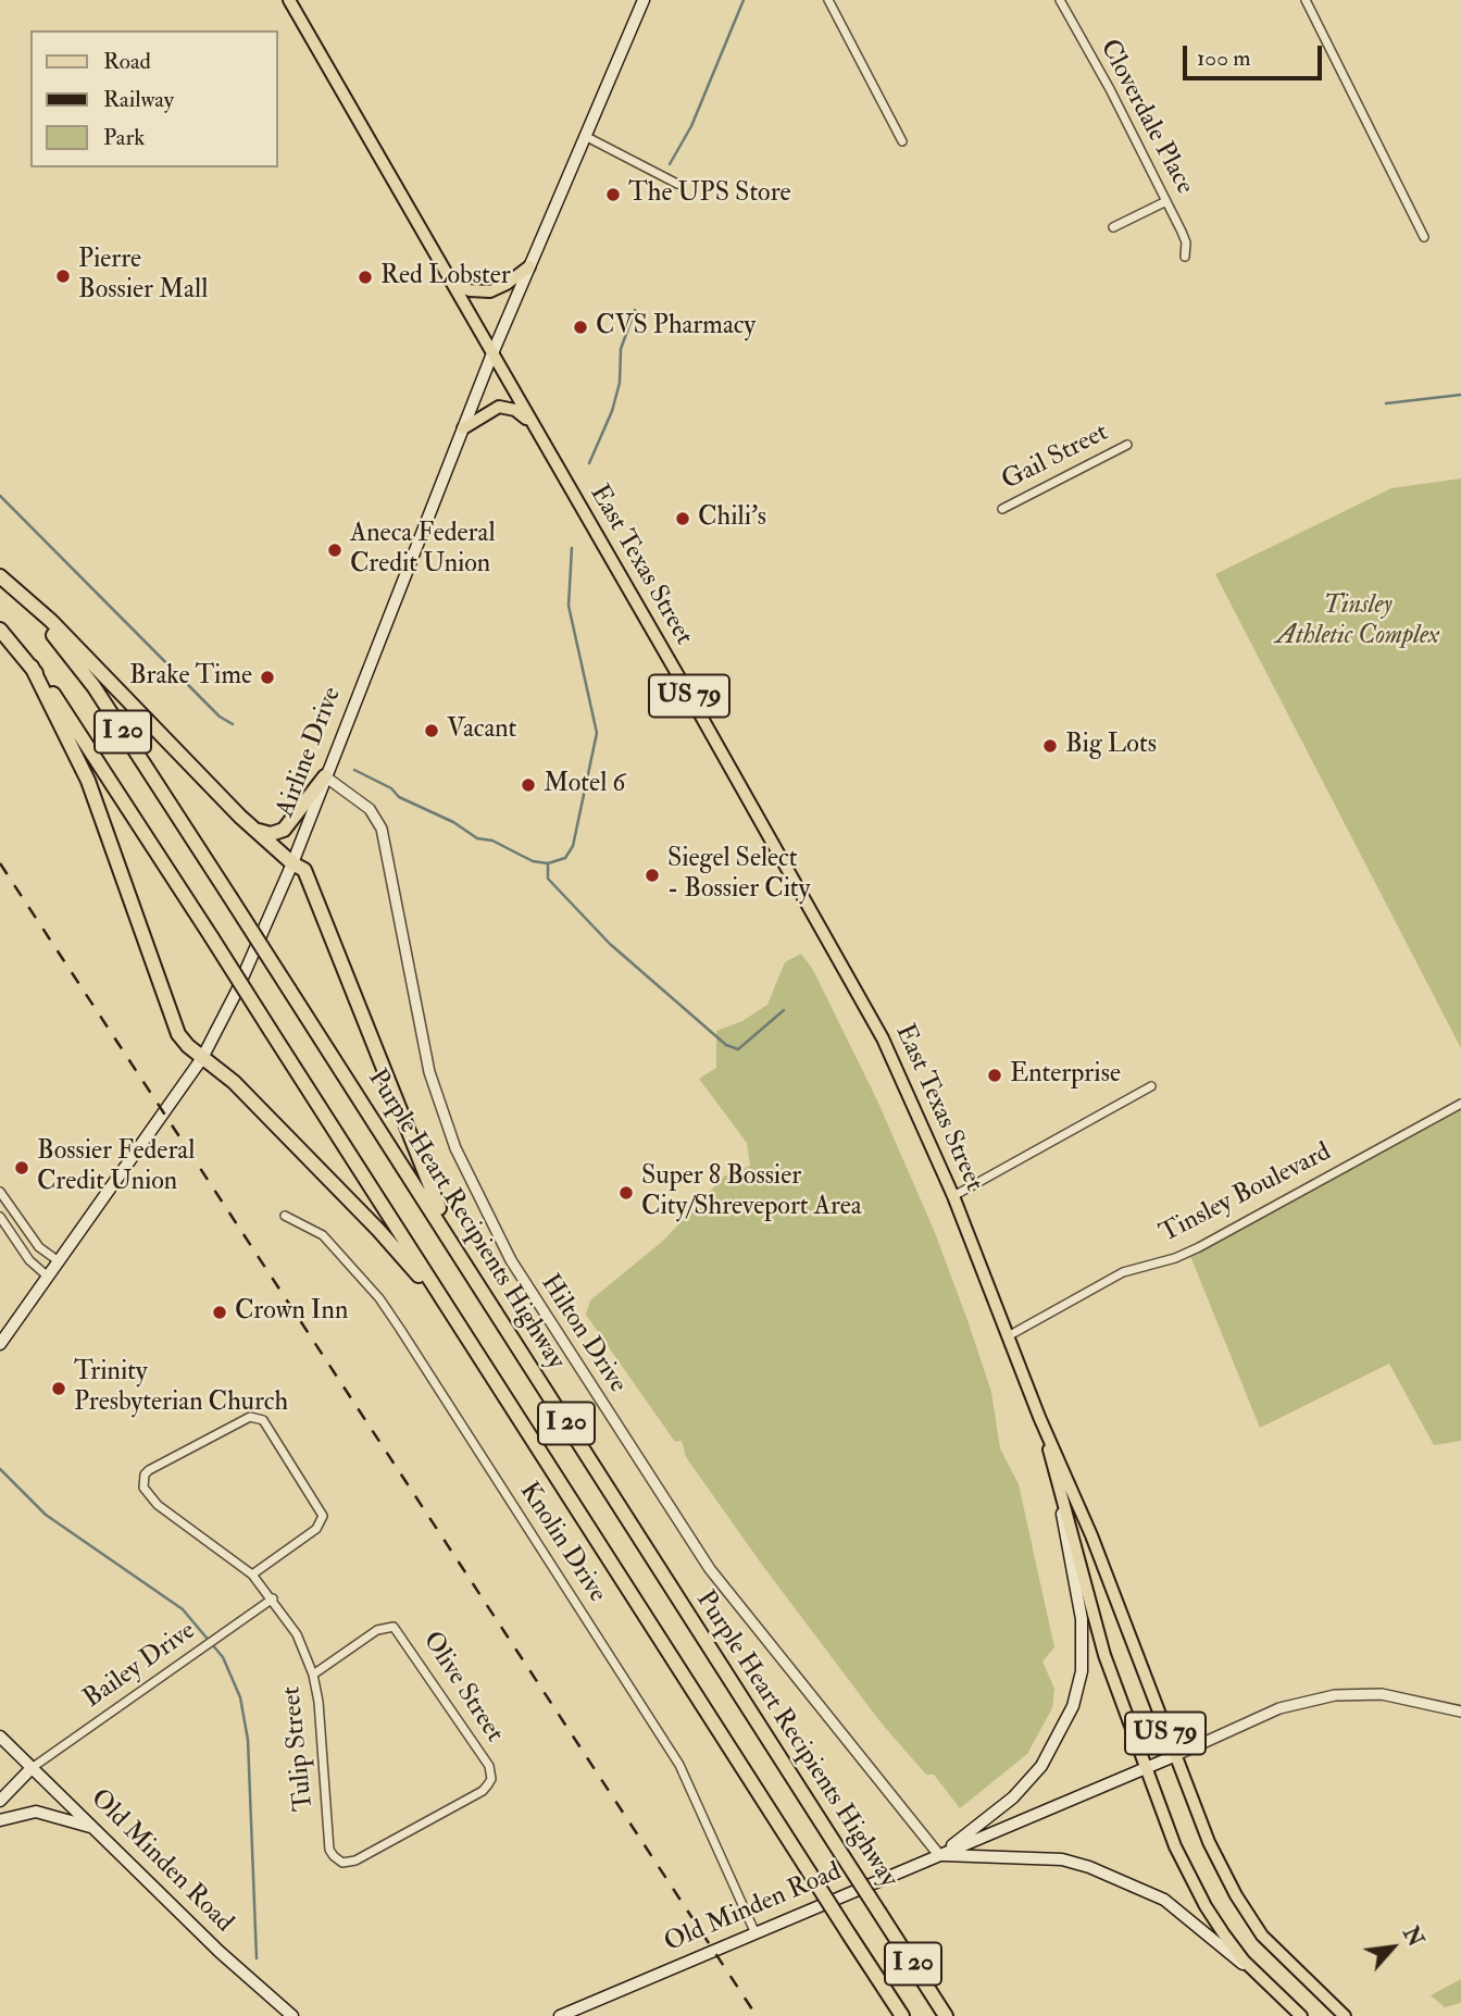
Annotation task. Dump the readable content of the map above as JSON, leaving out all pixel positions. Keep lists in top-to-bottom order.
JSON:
{
  "streets": {
    "highway": ["I 20", "Purple Heart Recipients Highway"],
    "main road": [
      "East Texas Street",
      "US 79",
      "Airline Drive",
      "Old Minden Road"
    ],
    "street": [
      "Cloverdale Place",
      "Gail Street",
      "Tinsley Boulevard",
      "Hilton Drive",
      "Knolin Drive",
      "Bailey Drive",
      "Olive Street",
      "Tulip Street"
    ]
  },
  "crossings": [
    ["East Texas Street", "Airline Drive"],
    ["East Texas Street", "Tinsley Boulevard"],
    ["East Texas Street", "Old Minden Road"],
    ["Airline Drive", "Hilton Drive"],
    ["Hilton Drive", "Old Minden Road"],
    ["Knolin Drive", "Old Minden Road"],
    ["Bailey Drive", "Tulip Street"],
    ["Bailey Drive", "Old Minden Road"],
    ["Olive Street", "Tulip Street"]
  ],
  "parks": ["Tinsley Athletic Complex"],
  "places": [
    "The UPS Store",
    "Pierre Bossier Mall",
    "Red Lobster",
    "CVS Pharmacy",
    "Chili's",
    "Aneca Federal Credit Union",
    "Brake Time",
    "Vacant",
    "Big Lots",
    "Motel 6",
    "Siegel Select - Bossier City",
    "Enterprise",
    "Bossier Federal Credit Union",
    "Super 8 Bossier City/Shreveport Area",
    "Crown Inn",
    "Trinity Presbyterian Church"
  ],
  "legend": ["Road", "Railway", "Park"],
  "scale_bar": "100 m",
  "north": "top right"
}
